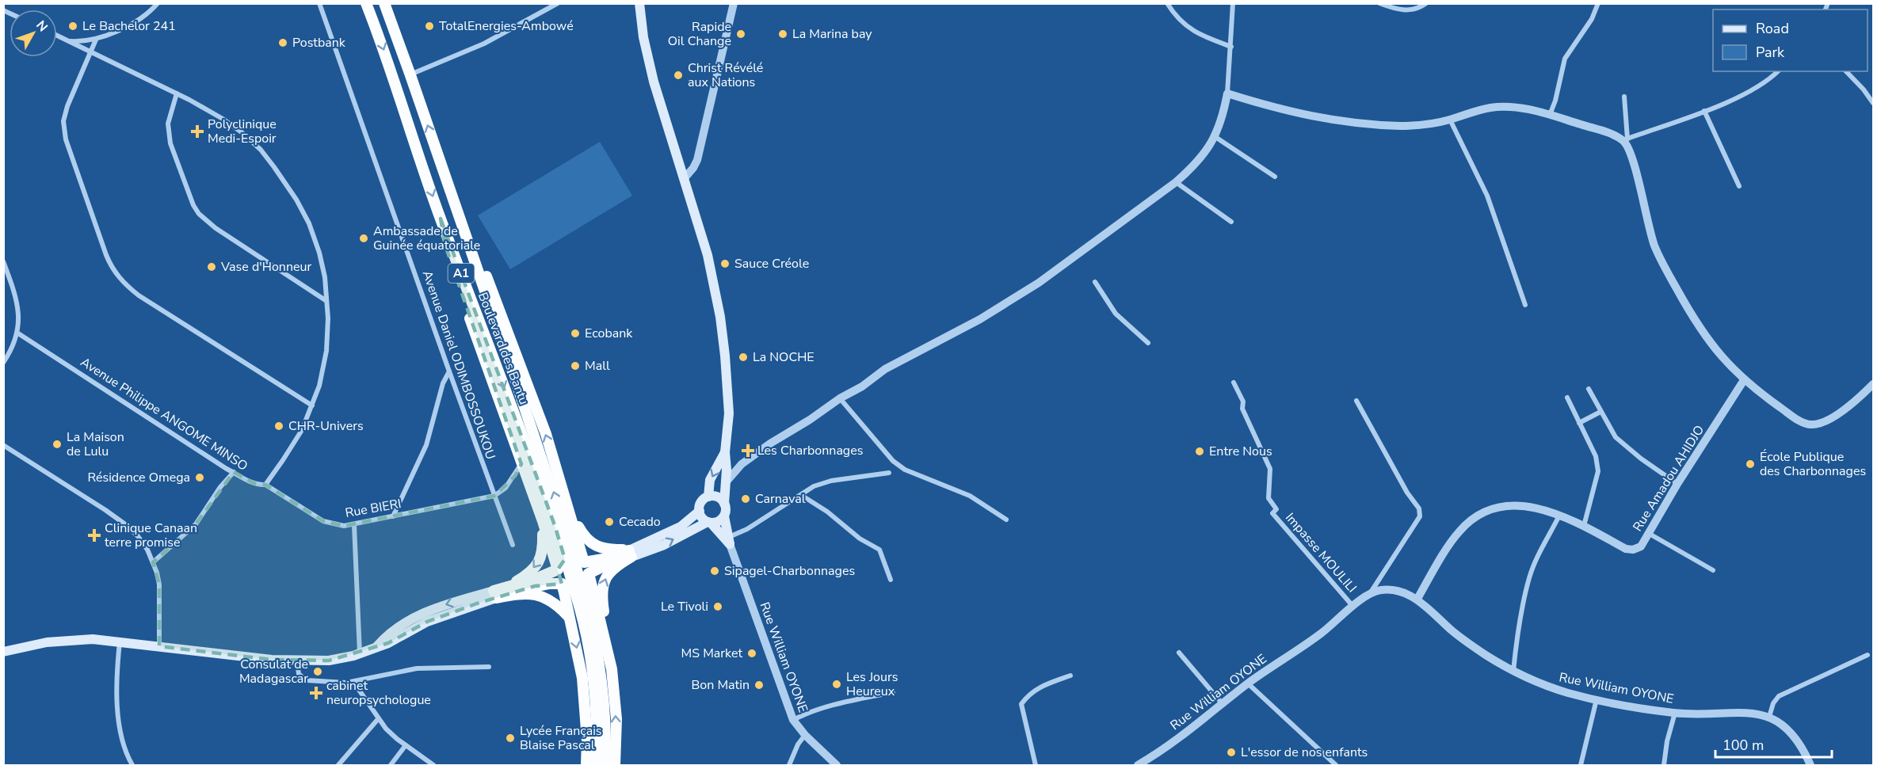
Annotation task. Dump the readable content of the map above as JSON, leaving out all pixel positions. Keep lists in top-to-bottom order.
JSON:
{
  "streets": {
    "highway": ["A1", "Boulevard des Bantu"],
    "street": [
      "Avenue Daniel ODIMBOSSOUKOU",
      "Avenue Philippe ANGOME MINSO",
      "Rue Amadou AHIDJO",
      "Rue BIERI",
      "Impasse MOULILI",
      "Rue William OYONE"
    ]
  },
  "crossings": [
    ["Avenue Daniel ODIMBOSSOUKOU", "Rue BIERI"],
    ["Avenue Philippe ANGOME MINSO", "Rue BIERI"],
    ["Rue Amadou AHIDJO", "Rue William OYONE"],
    ["Impasse MOULILI", "Rue William OYONE"]
  ],
  "places": {
    "other": [
      "Le Bachelor 241",
      "TotalEnergies-Ambowé",
      "Rapide Oil Change",
      "La Marina bay",
      "Postbank",
      "Christ Révélé aux Nations",
      "Ambassade de Guinée équatoriale",
      "Sauce Créole",
      "Vase d'Honneur",
      "Ecobank",
      "La NOCHE",
      "Mall",
      "CHR-Univers",
      "La Maison de Lulu",
      "Entre Nous",
      "École Publique des Charbonnages",
      "Résidence Omega",
      "Carnaval",
      "Cecado",
      "Sipagel-Charbonnages",
      "Le Tivoli",
      "MS Market",
      "Consulat de Madagascar",
      "Les Jours Heureux",
      "Bon Matin",
      "Lycée Français Blaise Pascal",
      "L'essor de nos enfants"
    ],
    "health": [
      "Polyclinique Medi-Espoir",
      "Les Charbonnages",
      "Clinique Canaan terre promise",
      "cabinet neuropsychologue"
    ]
  },
  "legend": ["Road", "Park"],
  "scale_bar": "100 m",
  "north": "top right"
}
